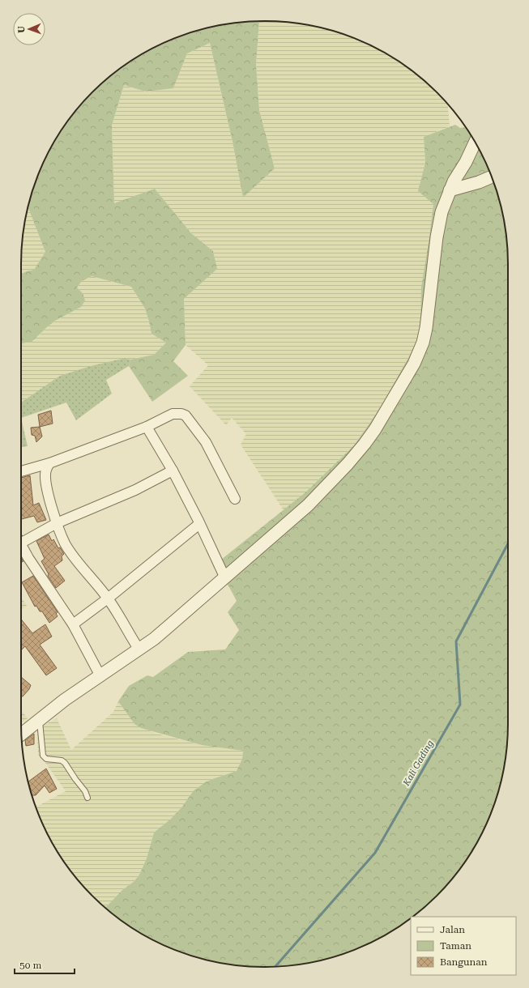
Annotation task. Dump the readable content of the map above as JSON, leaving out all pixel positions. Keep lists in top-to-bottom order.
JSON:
{
  "water": ["Kali Gading"],
  "legend": ["Jalan", "Taman", "Bangunan"],
  "scale_bar": "50 m",
  "north": "left"
}
